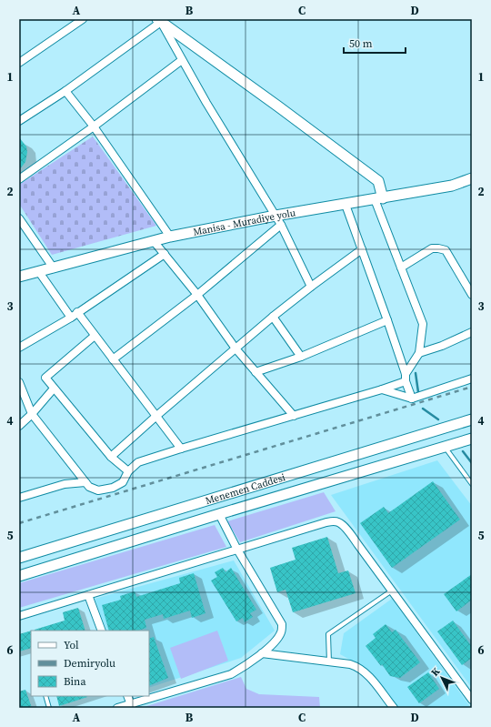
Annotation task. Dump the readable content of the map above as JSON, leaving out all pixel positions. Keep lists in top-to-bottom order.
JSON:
{
  "streets": {
    "main road": ["Manisa - Muradiye yolu", "Menemen Caddesi"]
  },
  "legend": ["Yol", "Demiryolu", "Bina"],
  "scale_bar": "50 m",
  "north": "top left",
  "grid": {
    "columns": [
      "A",
      "B",
      "C",
      "D"
    ],
    "rows": [
      "1",
      "2",
      "3",
      "4",
      "5",
      "6"
    ]
  }
}
